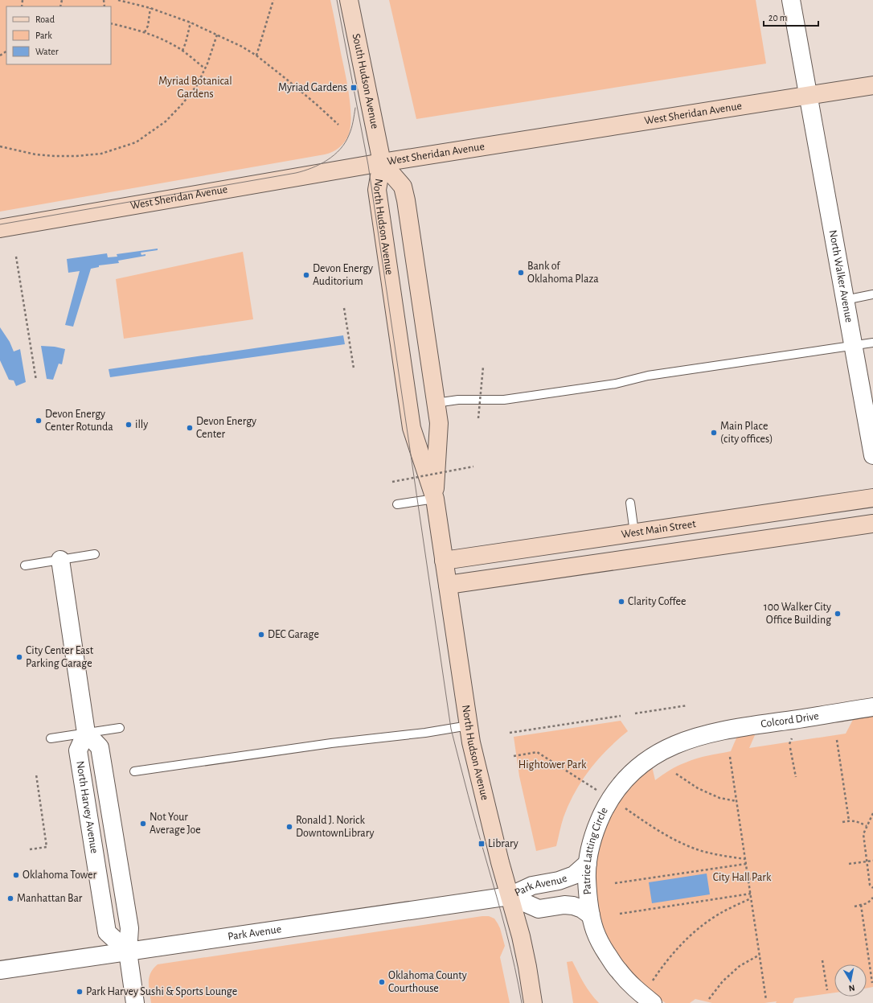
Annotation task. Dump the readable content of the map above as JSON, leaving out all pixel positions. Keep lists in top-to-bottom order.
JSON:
{
  "streets": {
    "main road": [
      "South Hudson Avenue",
      "West Sheridan Avenue",
      "North Hudson Avenue",
      "West Main Street"
    ],
    "street": [
      "North Walker Avenue",
      "Colcord Drive",
      "North Harvey Avenue",
      "Patrice Latting Circle",
      "Park Avenue"
    ]
  },
  "crossings": [
    ["South Hudson Avenue", "West Sheridan Avenue"],
    ["South Hudson Avenue", "North Hudson Avenue"],
    ["West Sheridan Avenue", "North Hudson Avenue"],
    ["West Sheridan Avenue", "North Walker Avenue"],
    ["North Hudson Avenue", "West Main Street"],
    ["North Hudson Avenue", "Park Avenue"],
    ["Colcord Drive", "Patrice Latting Circle"],
    ["North Harvey Avenue", "Park Avenue"],
    ["Patrice Latting Circle", "Park Avenue"]
  ],
  "parks": ["Myriad Botanical Gardens", "Hightower Park", "City Hall Park"],
  "places": {
    "transit": ["Myriad Gardens", "Library"],
    "other": [
      "Bank of Oklahoma Plaza",
      "Devon Energy Auditorium",
      "Devon Energy Center Rotunda",
      "illy",
      "Devon Energy Center",
      "Main Place (city offices)",
      "Clarity Coffee",
      "100 Walker City Office Building",
      "DEC Garage",
      "City Center East Parking Garage",
      "Not Your Average Joe",
      "Ronald J. Norick DowntownLibrary",
      "Oklahoma Tower",
      "Manhattan Bar",
      "Oklahoma County Courthouse",
      "Park Harvey Sushi & Sports Lounge"
    ]
  },
  "legend": ["Road", "Park", "Water"],
  "scale_bar": "20 m",
  "north": "bottom"
}
